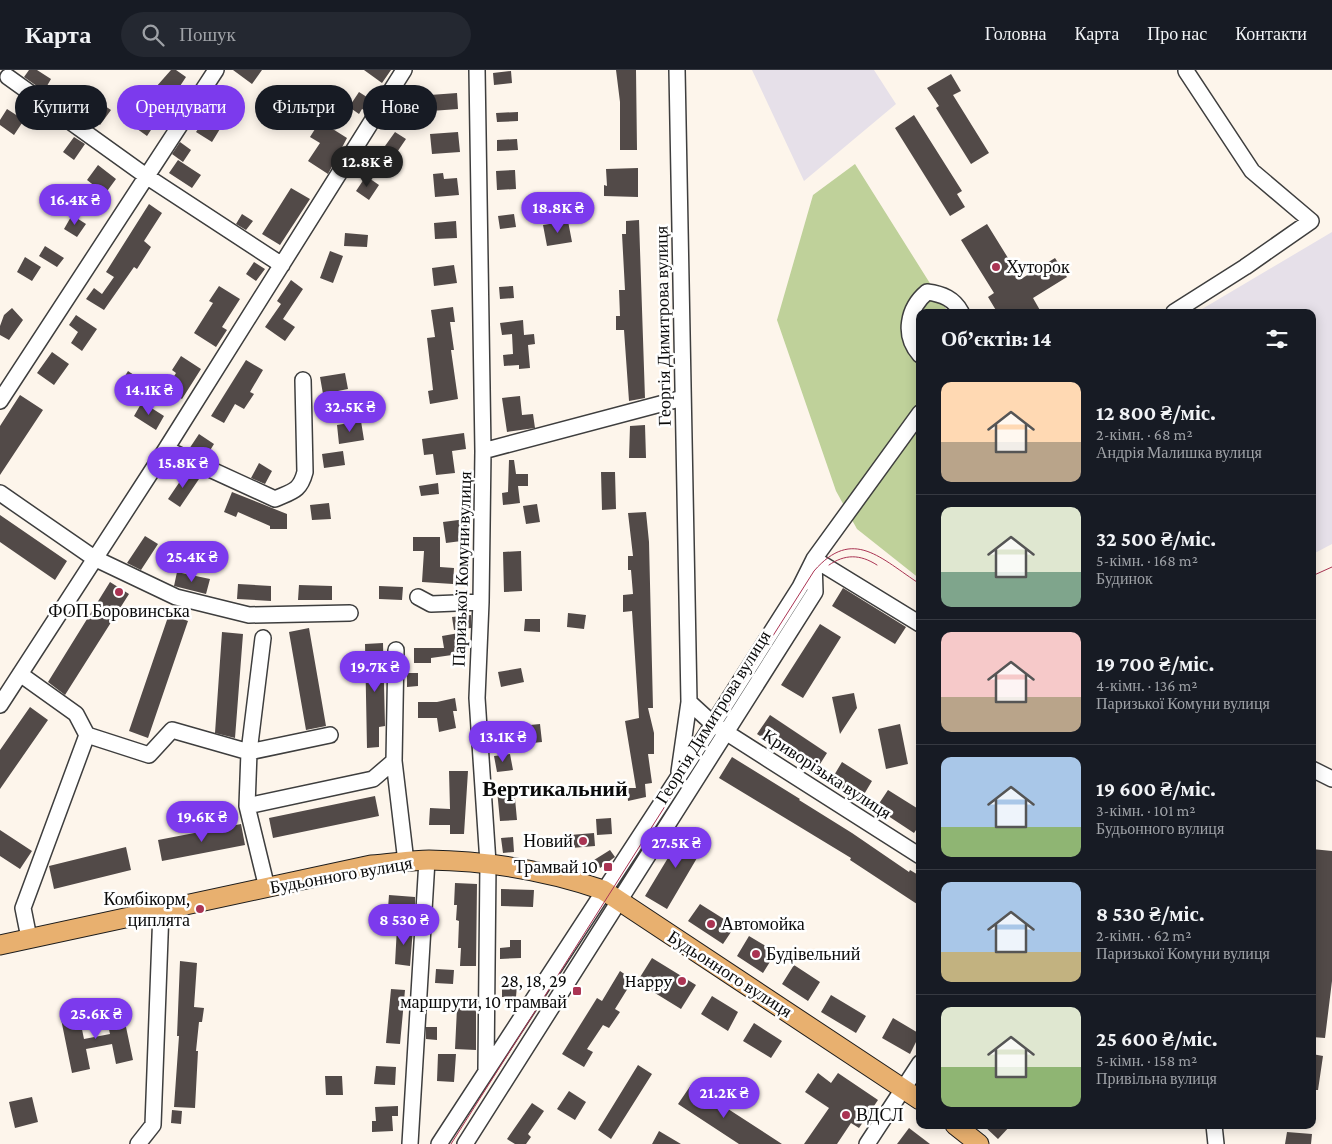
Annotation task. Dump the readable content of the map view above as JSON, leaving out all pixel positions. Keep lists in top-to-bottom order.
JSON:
{
  "streets": {
    "main road": ["Будьонного вулиця"],
    "street": ["Георгія Димитрова вулиця", "Паризької Комуни вулиця", "Криворізька вулиця"]
  },
  "crossings": [
    ["Георгія Димитрова вулиця", "Паризької Комуни вулиця"],
    ["Георгія Димитрова вулиця", "Криворізька вулиця"],
    ["Георгія Димитрова вулиця", "Будьонного вулиця"],
    ["Паризької Комуни вулиця", "Будьонного вулиця"]
  ],
  "districts": ["Вертикальний"],
  "places": {
    "other": [
      "Хуторок",
      "ФОП Боровинська",
      "Новий",
      "Комбікорм, циплята",
      "Автомойка",
      "Будівельний",
      "Happy",
      "ВДСЛ"
    ],
    "transit": ["Трамвай 10", "28, 18, 29 маршрути, 10 трамвай"]
  },
  "page": {
    "header": "Карта",
    "search": "Пошук",
    "nav": [
      "Головна",
      "Карта",
      "Про нас",
      "Контакти"
    ],
    "chip": [
      "Купити",
      "Орендувати",
      "Фільтри",
      "Нове"
    ],
    "price": [
      "12.8K ₴",
      "16.4K ₴",
      "18.8K ₴",
      "14.1K ₴",
      "32.5K ₴",
      "15.8K ₴",
      "25.4K ₴",
      "19.7K ₴",
      "13.1K ₴",
      "19.6K ₴",
      "27.5K ₴",
      "8 530 ₴",
      "25.6K ₴",
      "21.2K ₴"
    ],
    "heading": "Об’єктів: 14",
    "list": [
      {
        "name": "12 800 ₴/міс.",
        "note": "2-кімн. · 68 m² · Андрія Малишка вулиця"
      },
      {
        "name": "32 500 ₴/міс.",
        "note": "5-кімн. · 168 m² · Будинок"
      },
      {
        "name": "19 700 ₴/міс.",
        "note": "4-кімн. · 136 m² · Паризької Комуни вулиця"
      },
      {
        "name": "19 600 ₴/міс.",
        "note": "3-кімн. · 101 m² · Будьонного вулиця"
      },
      {
        "name": "8 530 ₴/міс.",
        "note": "2-кімн. · 62 m² · Паризької Комуни вулиця"
      },
      {
        "name": "25 600 ₴/міс.",
        "note": "5-кімн. · 158 m² · Привільна вулиця"
      }
    ]
  }
}
